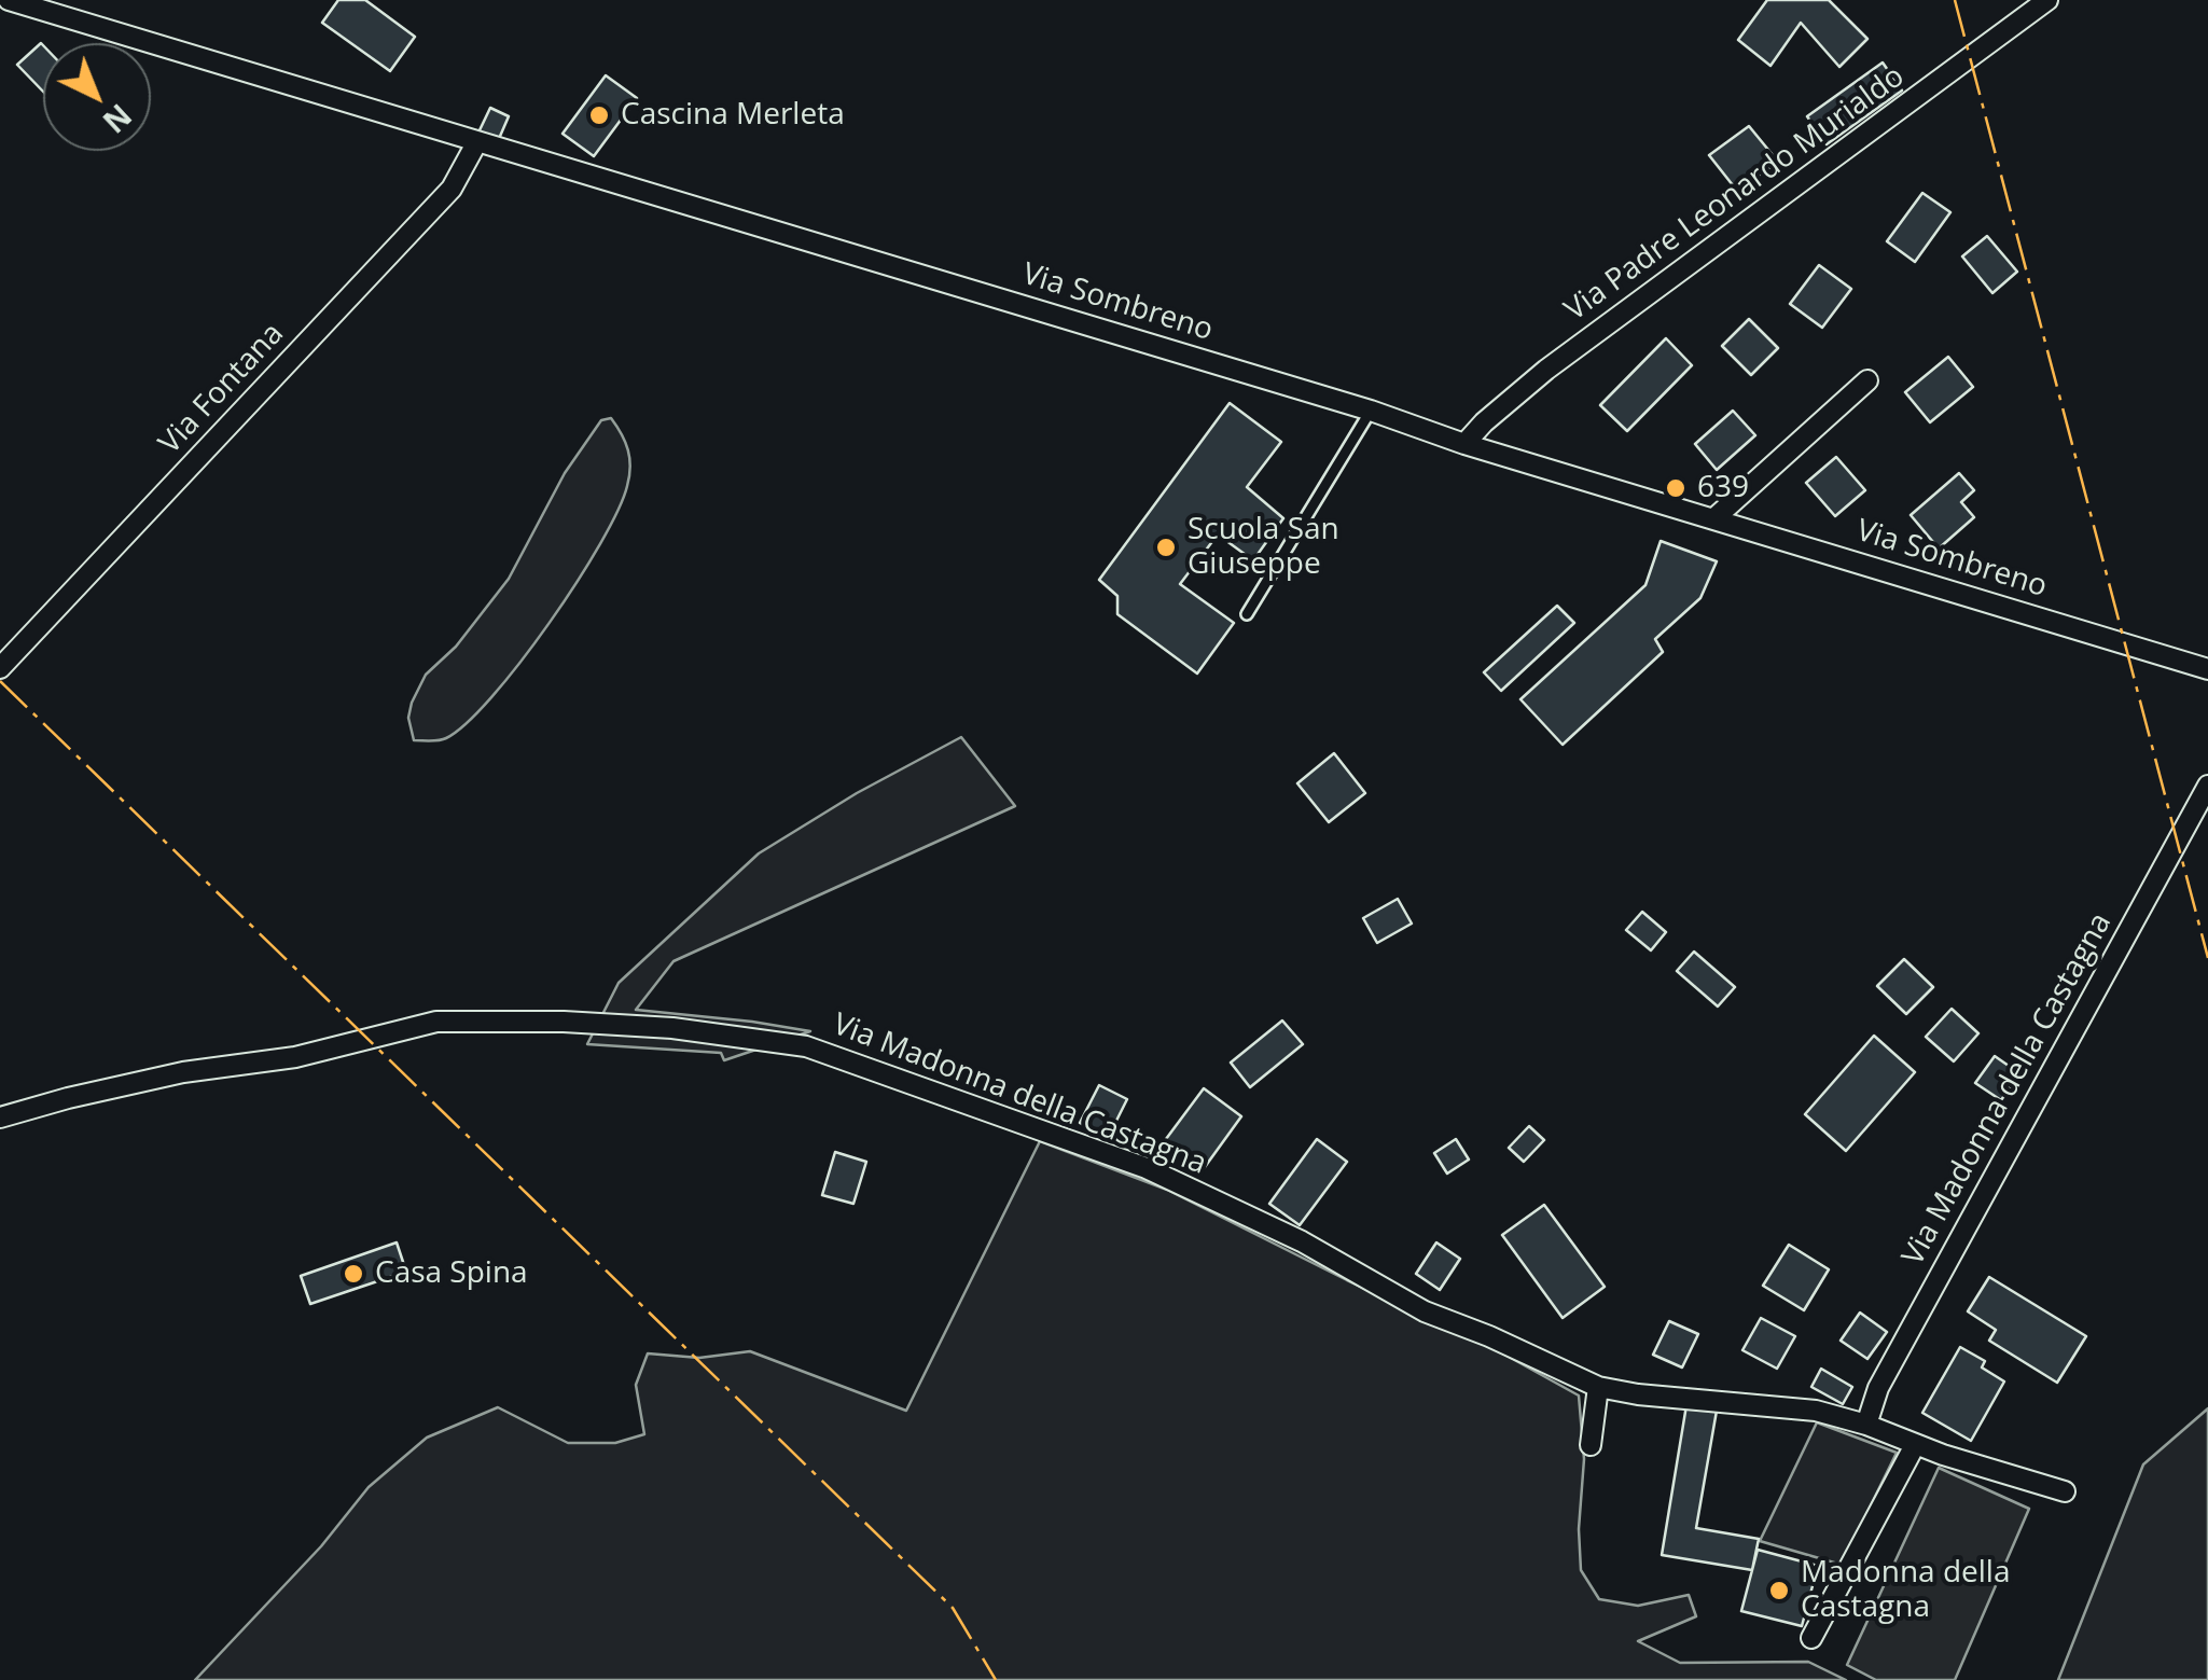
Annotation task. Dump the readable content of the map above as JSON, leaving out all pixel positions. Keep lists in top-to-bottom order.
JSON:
{
  "streets": {
    "street": [
      "Via Padre Leonardo Murialdo",
      "Via Sombreno",
      "Via Fontana",
      "Via Madonna della Castagna"
    ]
  },
  "crossings": [
    ["Via Padre Leonardo Murialdo", "Via Sombreno"],
    ["Via Sombreno", "Via Fontana"]
  ],
  "places": [
    "Cascina Merleta",
    "639",
    "Scuola San Giuseppe",
    "Casa Spina",
    "Madonna della Castagna"
  ],
  "north": "bottom right"
}
